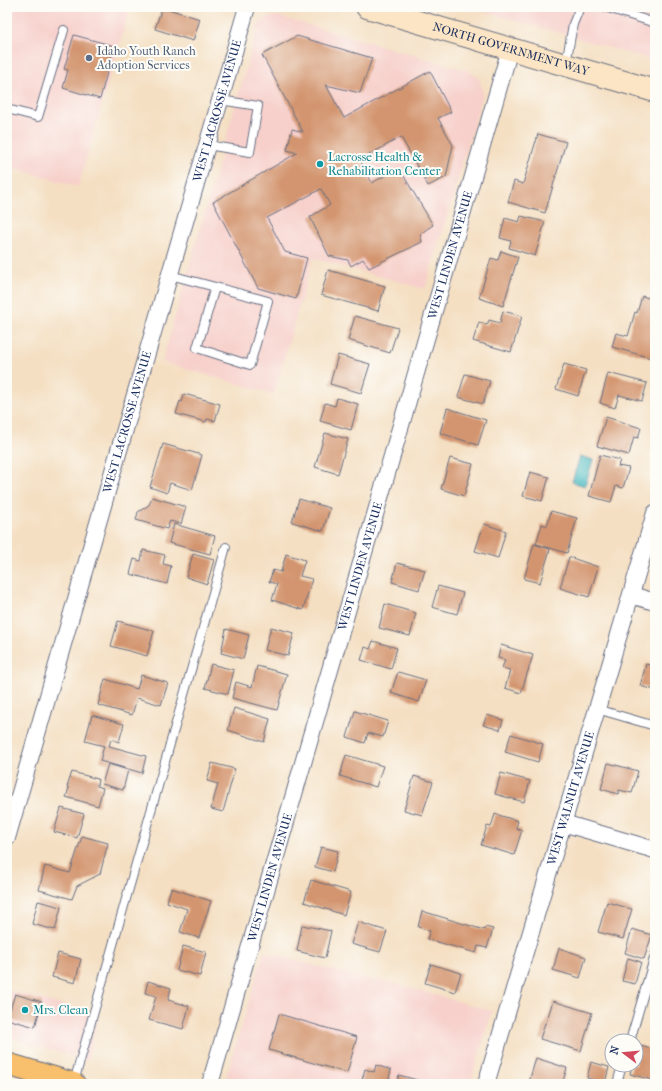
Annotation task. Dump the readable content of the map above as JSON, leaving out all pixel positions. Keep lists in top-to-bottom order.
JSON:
{
  "streets": {
    "main road": ["NORTH GOVERNMENT WAY"],
    "street": ["WEST LACROSSE AVENUE", "WEST LINDEN AVENUE", "WEST WALNUT AVENUE"]
  },
  "crossings": [
    ["NORTH GOVERNMENT WAY", "WEST LINDEN AVENUE"]
  ],
  "places": ["Idaho Youth Ranch Adoption Services", "Lacrosse Health & Rehabilitation Center", "Mrs. Clean"],
  "north": "left"
}
